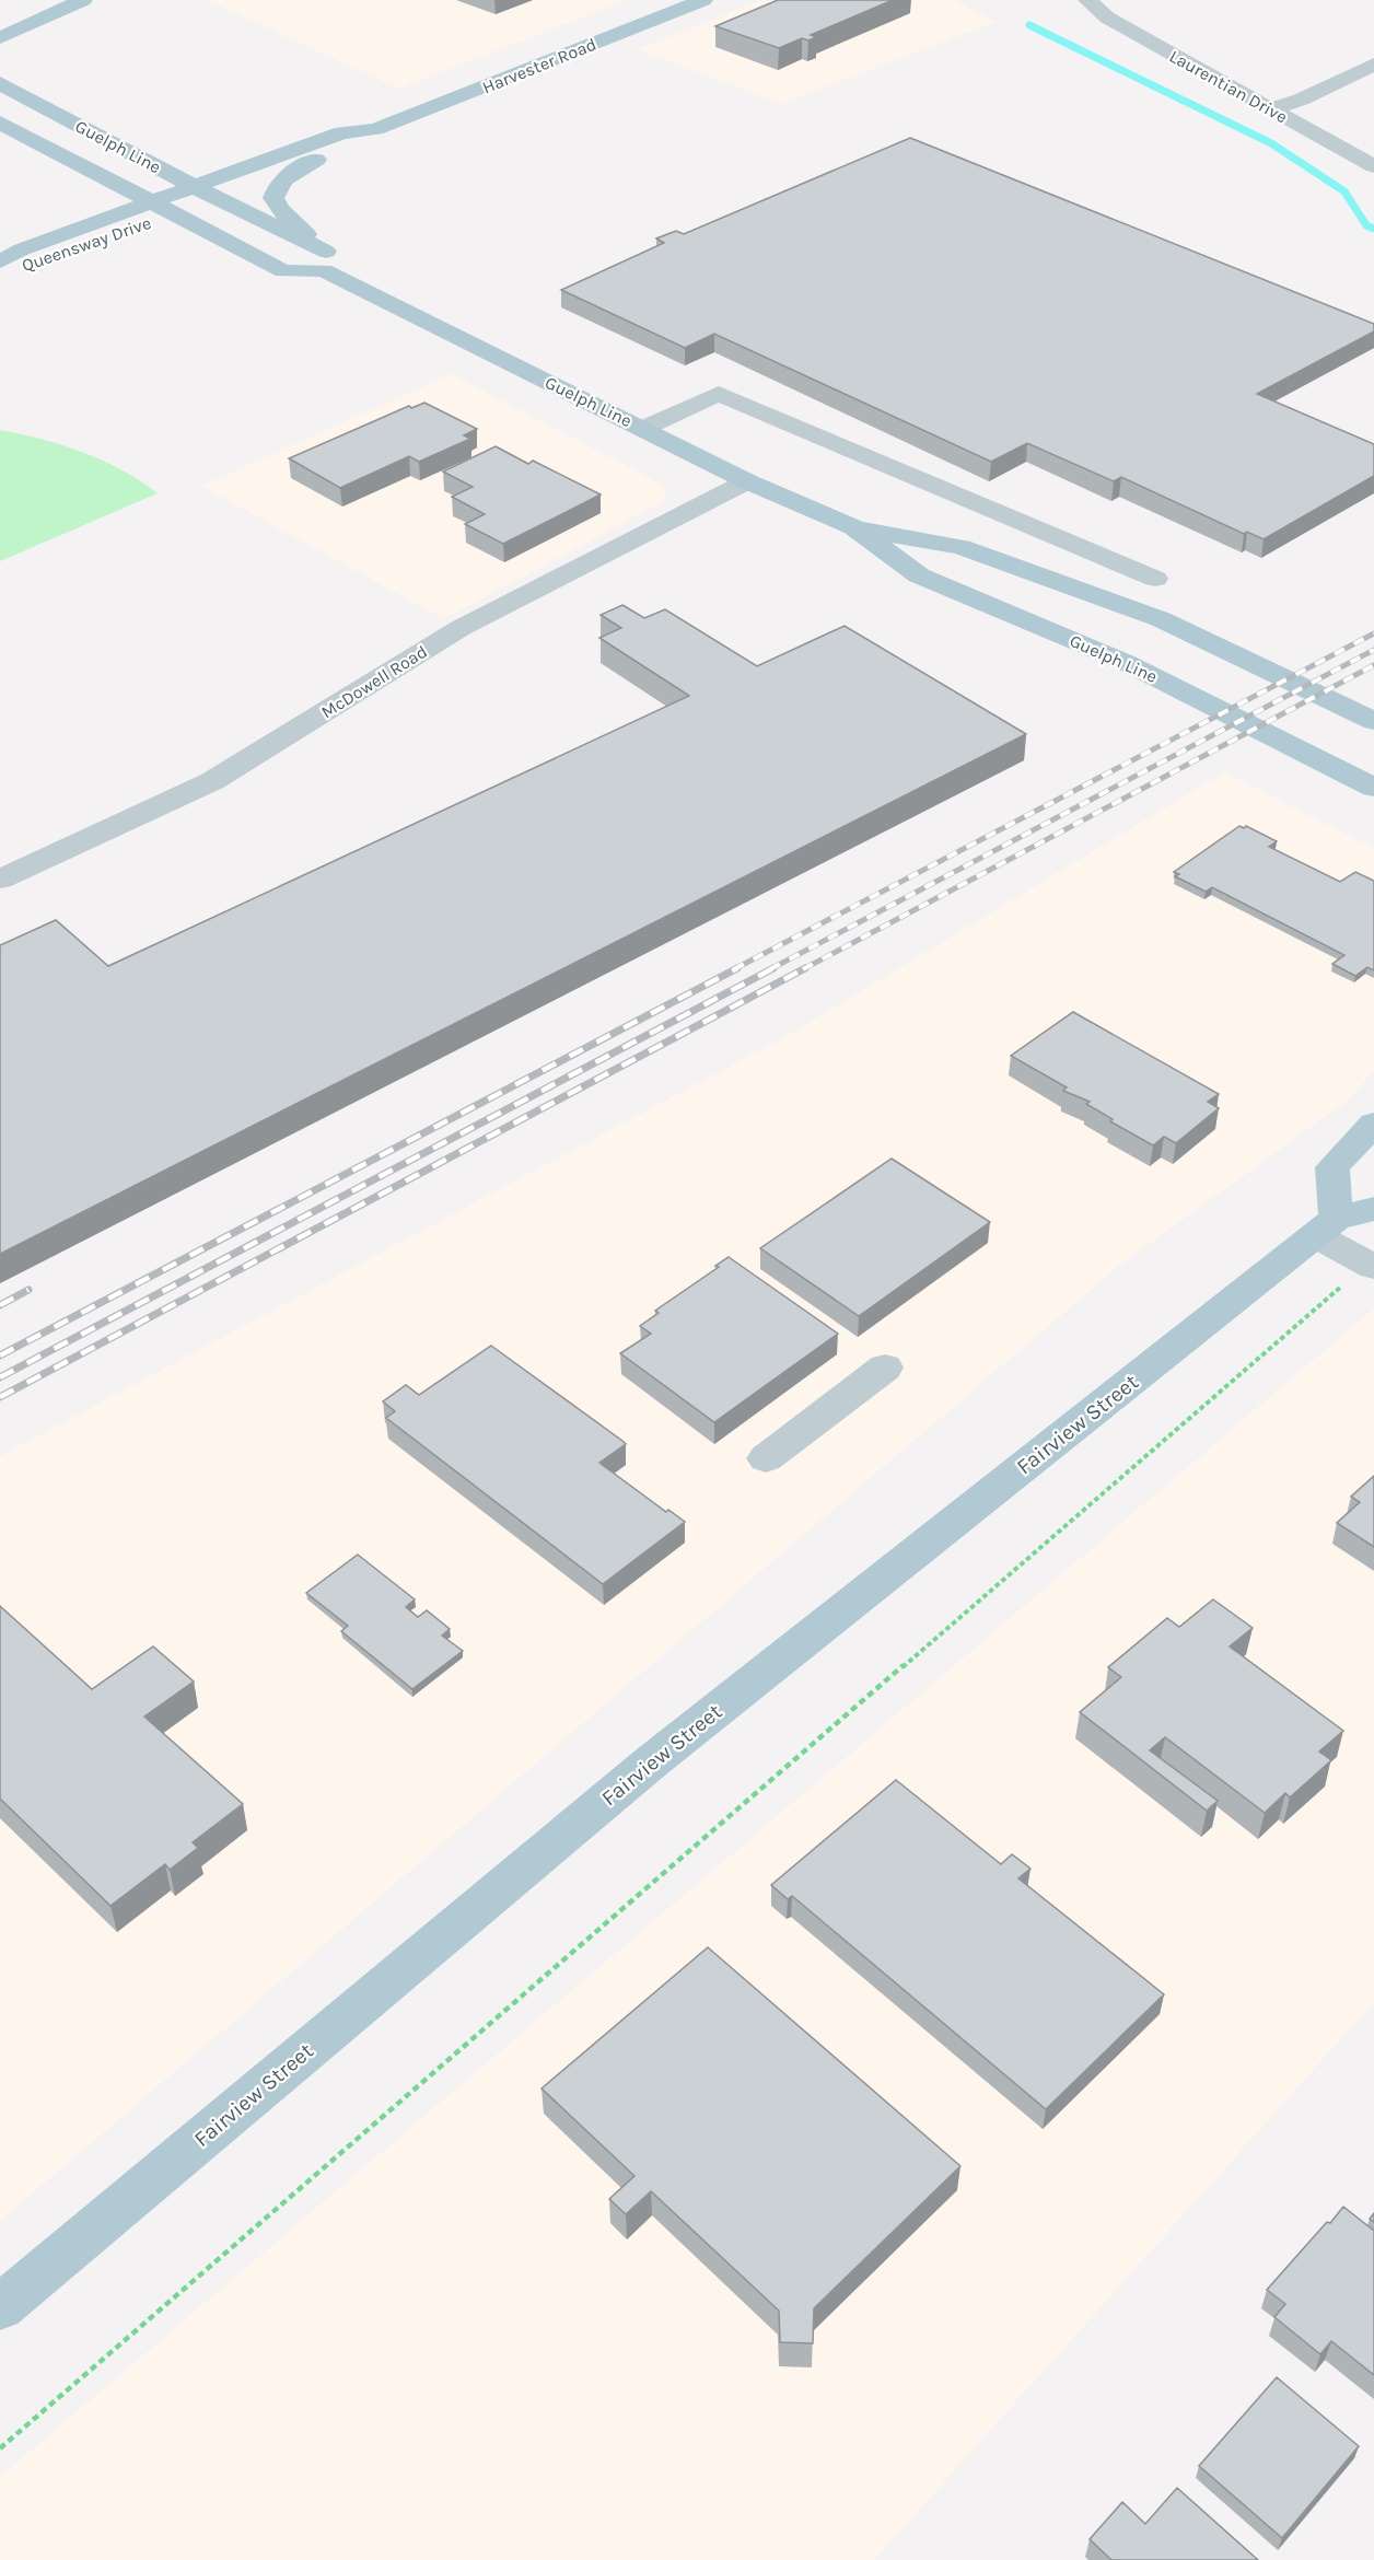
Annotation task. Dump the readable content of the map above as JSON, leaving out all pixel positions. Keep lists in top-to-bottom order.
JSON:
{
  "streets": {
    "main road": [
      "Harvester Road",
      "Guelph Line",
      "Queensway Drive",
      "Fairview Street"
    ],
    "street": ["Laurentian Drive", "McDowell Road"]
  },
  "crossings": [
    ["Harvester Road", "Guelph Line"],
    ["Harvester Road", "Queensway Drive"],
    ["Guelph Line", "Queensway Drive"],
    ["Guelph Line", "McDowell Road"]
  ]
}
